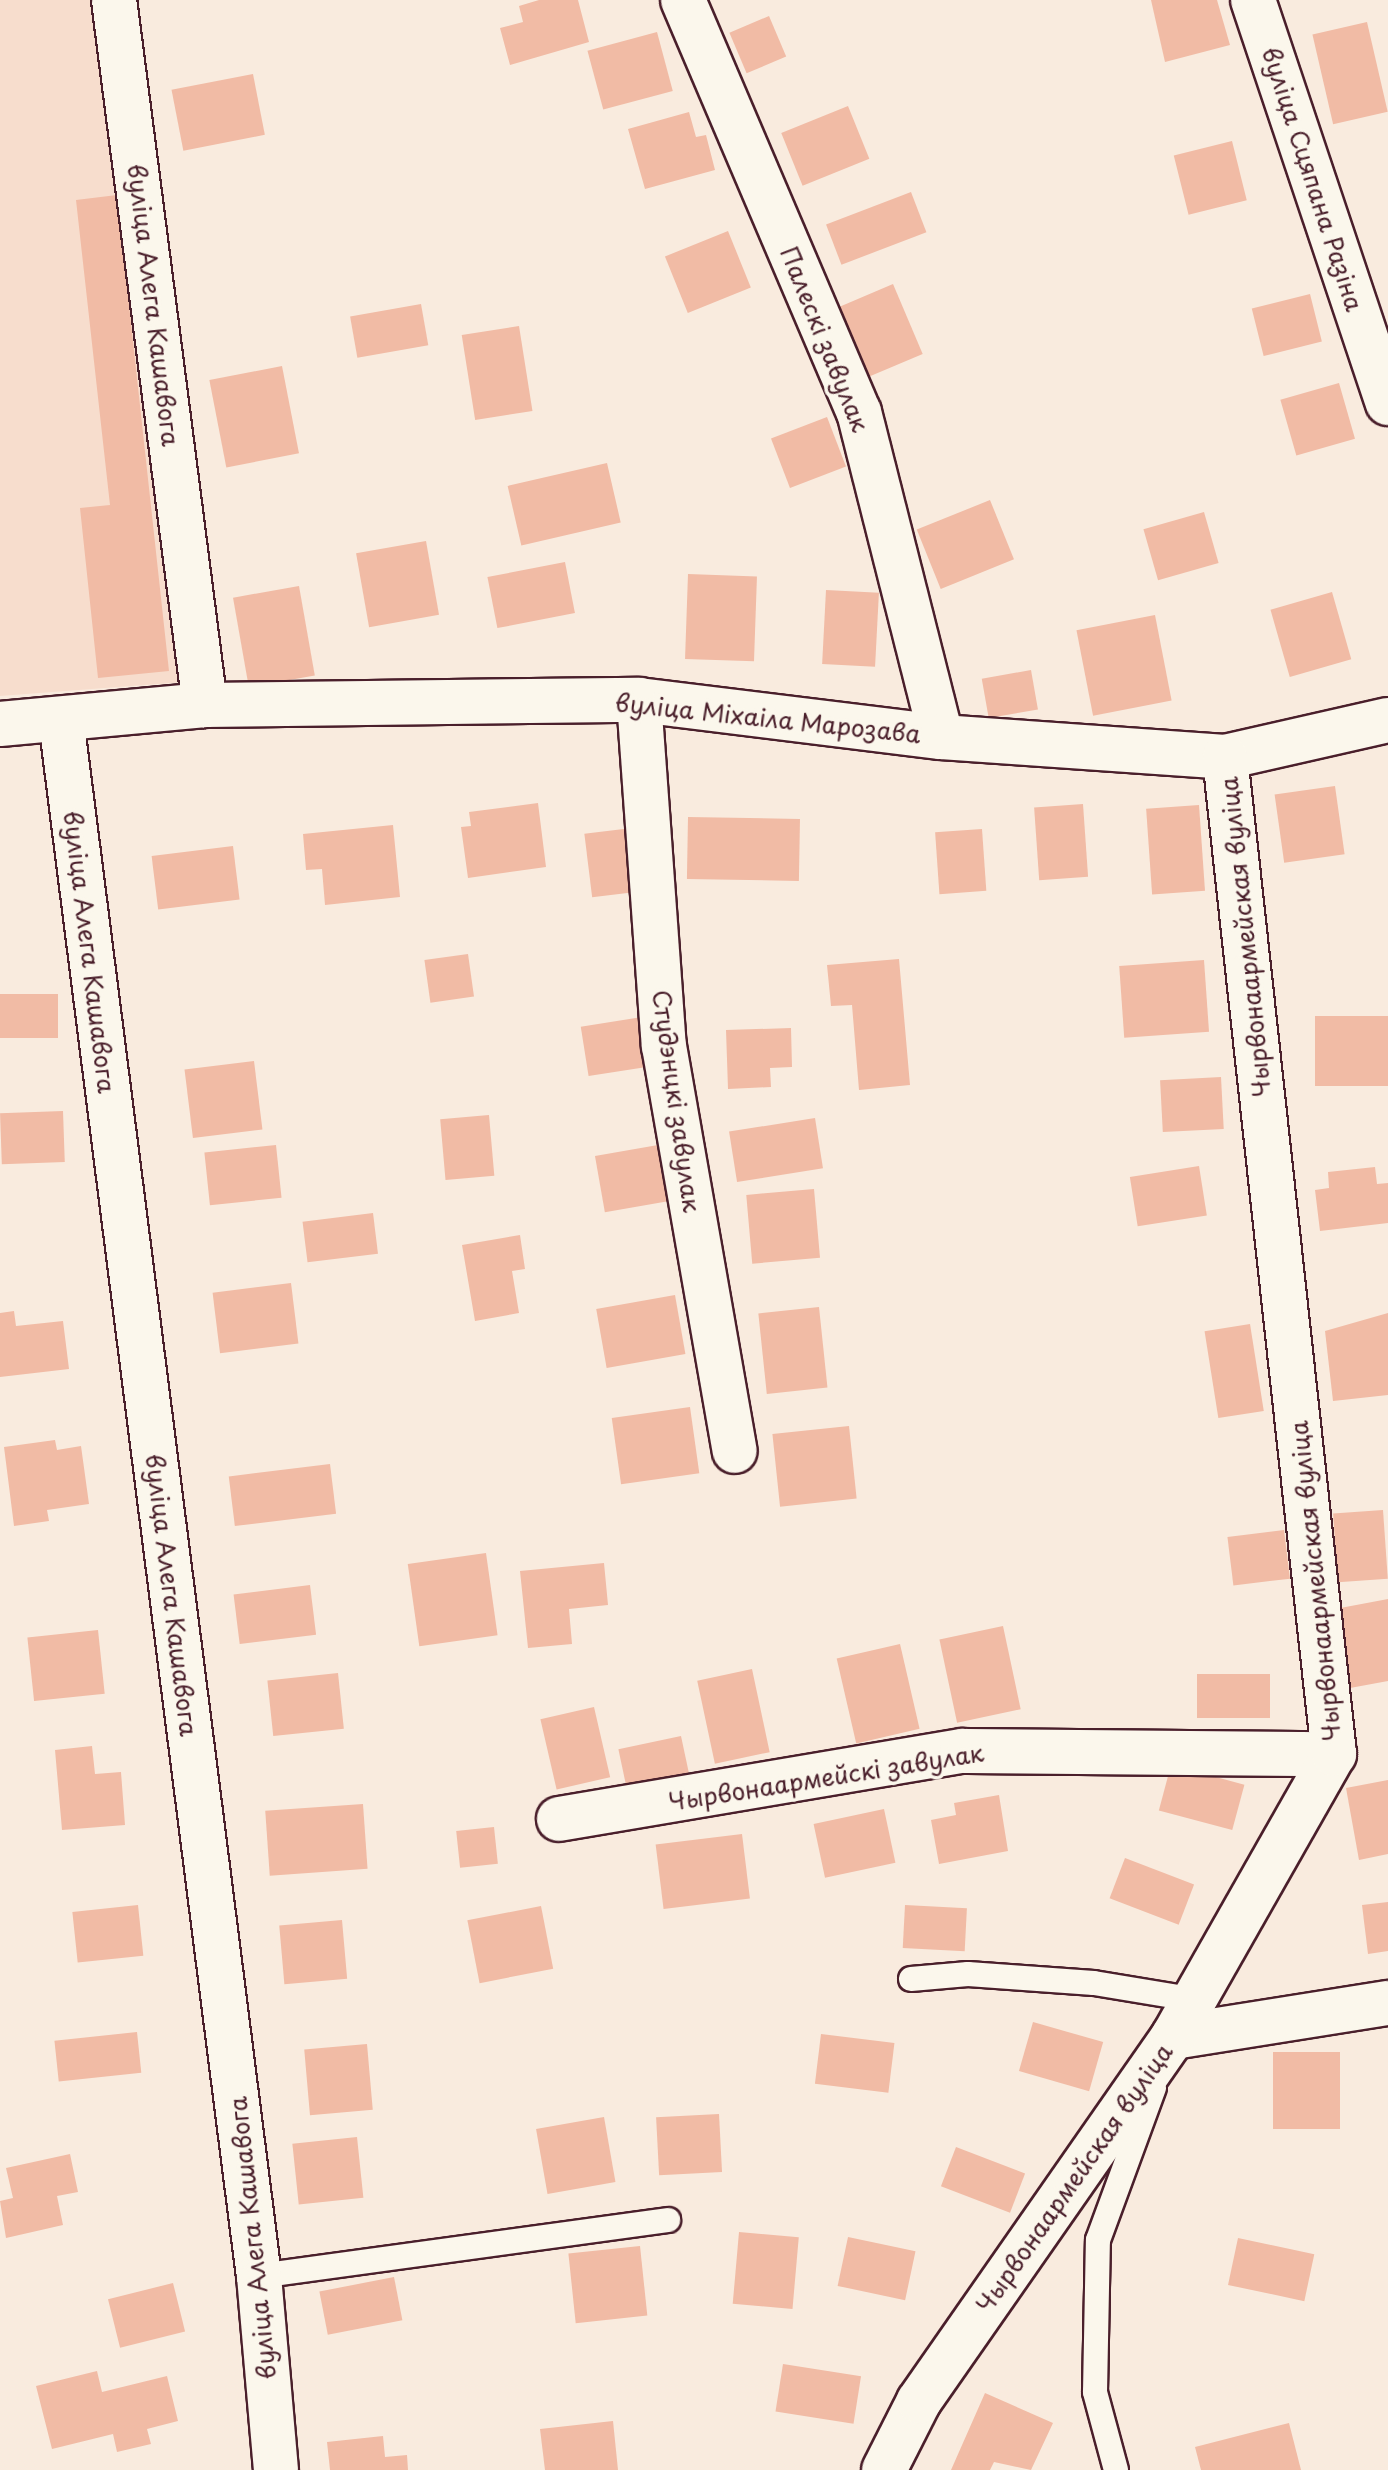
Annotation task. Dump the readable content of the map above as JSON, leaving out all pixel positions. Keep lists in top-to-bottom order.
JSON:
{
  "streets": {
    "street": [
      "вуліца Сцяпана Разіна",
      "вуліца Алега Кашавога",
      "Палескі завулак",
      "вуліца Міхаіла Марозава",
      "Чырвонаармейская вуліца",
      "Студэнцкі завулак",
      "Чырвонаармейскі завулак"
    ]
  },
  "crossings": [
    ["вуліца Алега Кашавога", "вуліца Міхаіла Марозава"],
    ["Палескі завулак", "вуліца Міхаіла Марозава"],
    ["вуліца Міхаіла Марозава", "Чырвонаармейская вуліца"],
    ["вуліца Міхаіла Марозава", "Студэнцкі завулак"],
    ["Чырвонаармейская вуліца", "Чырвонаармейскі завулак"]
  ]
}
